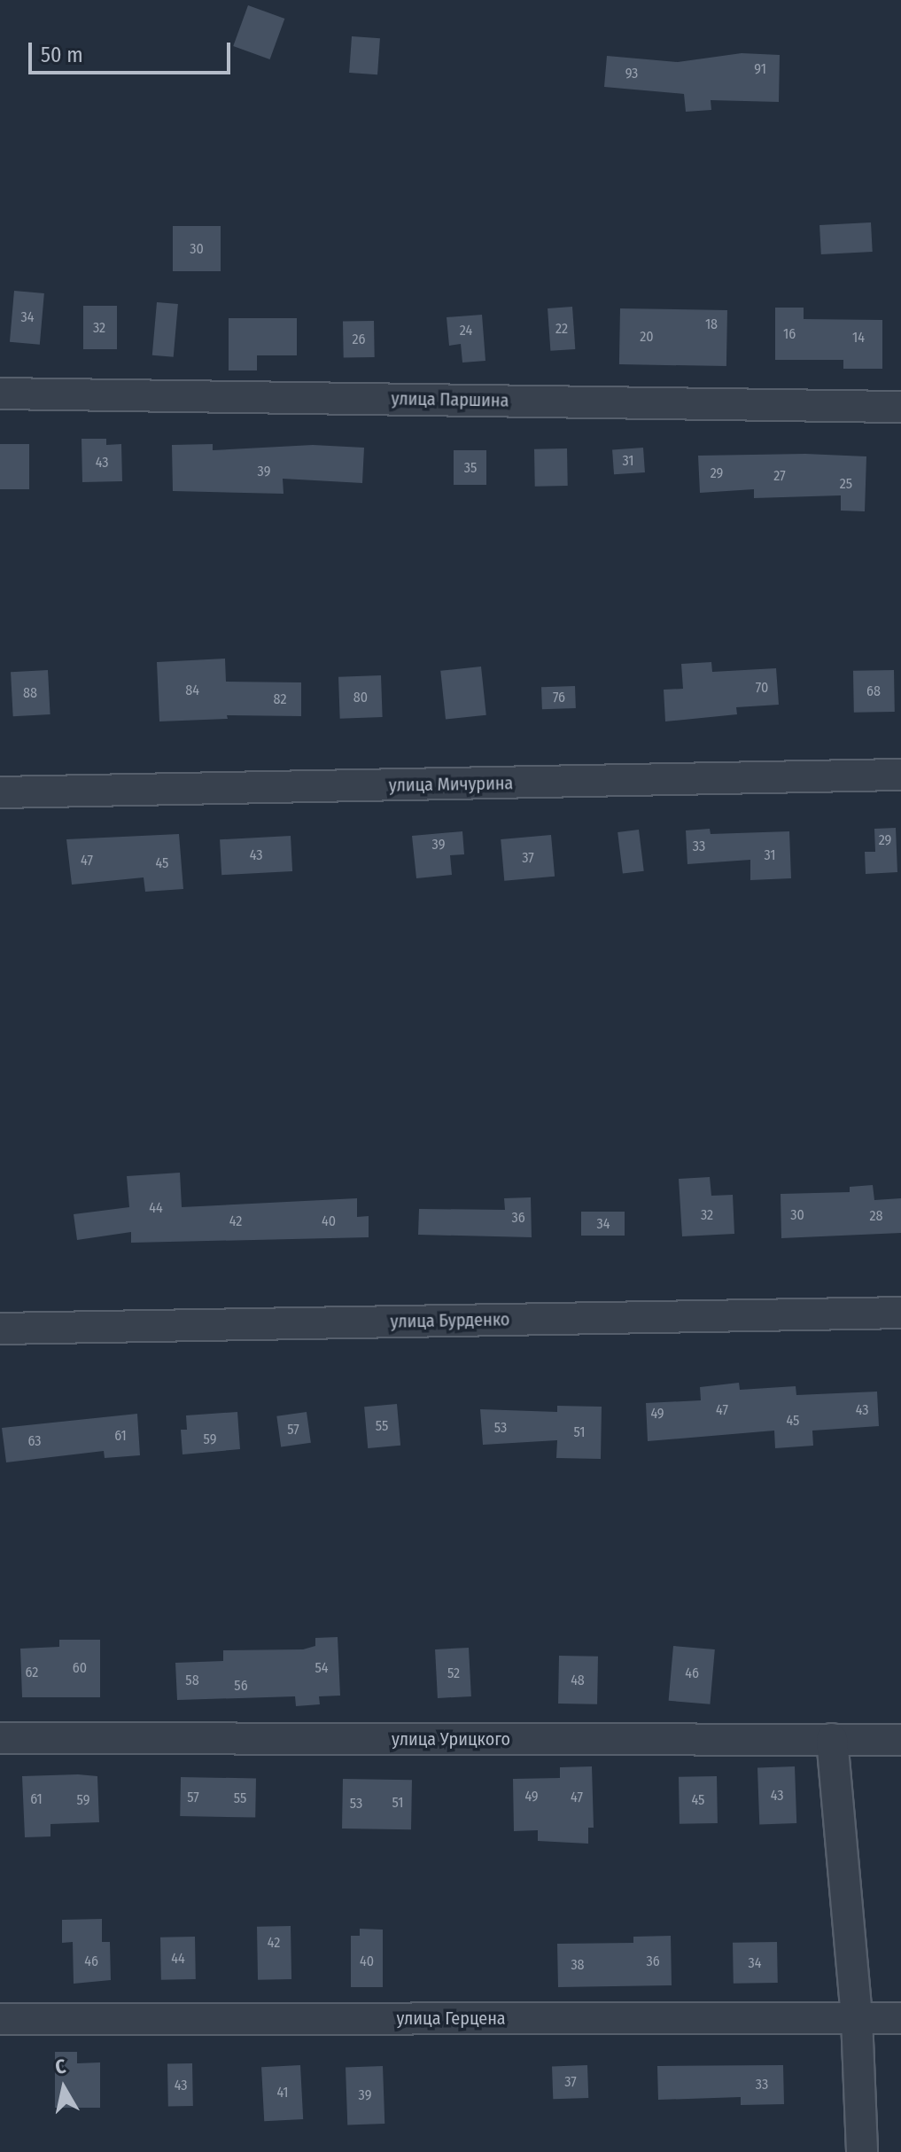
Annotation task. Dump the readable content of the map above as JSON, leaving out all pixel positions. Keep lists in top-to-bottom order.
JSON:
{
  "streets": {
    "street": [
      "улица Паршина",
      "улица Мичурина",
      "улица Бурденко",
      "улица Урицкого",
      "улица Герцена"
    ]
  },
  "house_numbers": [
    "91",
    "93",
    "30",
    "34",
    "18",
    "32",
    "22",
    "24",
    "16",
    "20",
    "14",
    "26",
    "31",
    "43",
    "35",
    "39",
    "29",
    "27",
    "25",
    "70",
    "84",
    "68",
    "88",
    "80",
    "76",
    "82",
    "29",
    "39",
    "33",
    "43",
    "31",
    "37",
    "47",
    "45",
    "44",
    "32",
    "30",
    "28",
    "36",
    "42",
    "40",
    "34",
    "47",
    "43",
    "49",
    "45",
    "55",
    "53",
    "57",
    "51",
    "61",
    "59",
    "63",
    "60",
    "54",
    "62",
    "52",
    "46",
    "58",
    "48",
    "56",
    "43",
    "49",
    "57",
    "47",
    "55",
    "61",
    "59",
    "45",
    "51",
    "53",
    "42",
    "44",
    "46",
    "40",
    "36",
    "34",
    "38",
    "37",
    "33",
    "43",
    "41",
    "39"
  ],
  "scale_bar": "50 m",
  "north": "top"
}
